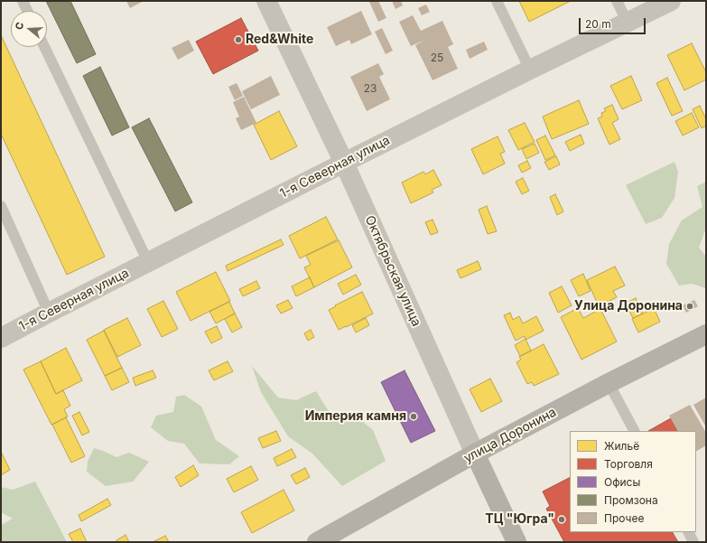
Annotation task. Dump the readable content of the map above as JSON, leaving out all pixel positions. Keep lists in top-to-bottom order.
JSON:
{
  "streets": {
    "main road": ["Октябрьская улица", "улица Доронина"],
    "street": ["1-я Северная улица"]
  },
  "crossings": [
    ["1-я Северная улица", "Октябрьская улица"],
    ["Октябрьская улица", "улица Доронина"]
  ],
  "places": [
    "Red&White",
    "Улица Доронина",
    "Империя камня",
    "ТЦ \"Югра\""
  ],
  "house_numbers": ["25", "23"],
  "legend": [
    "Жильё",
    "Торговля",
    "Офисы",
    "Промзона",
    "Прочее"
  ],
  "scale_bar": "20 m",
  "north": "left"
}
